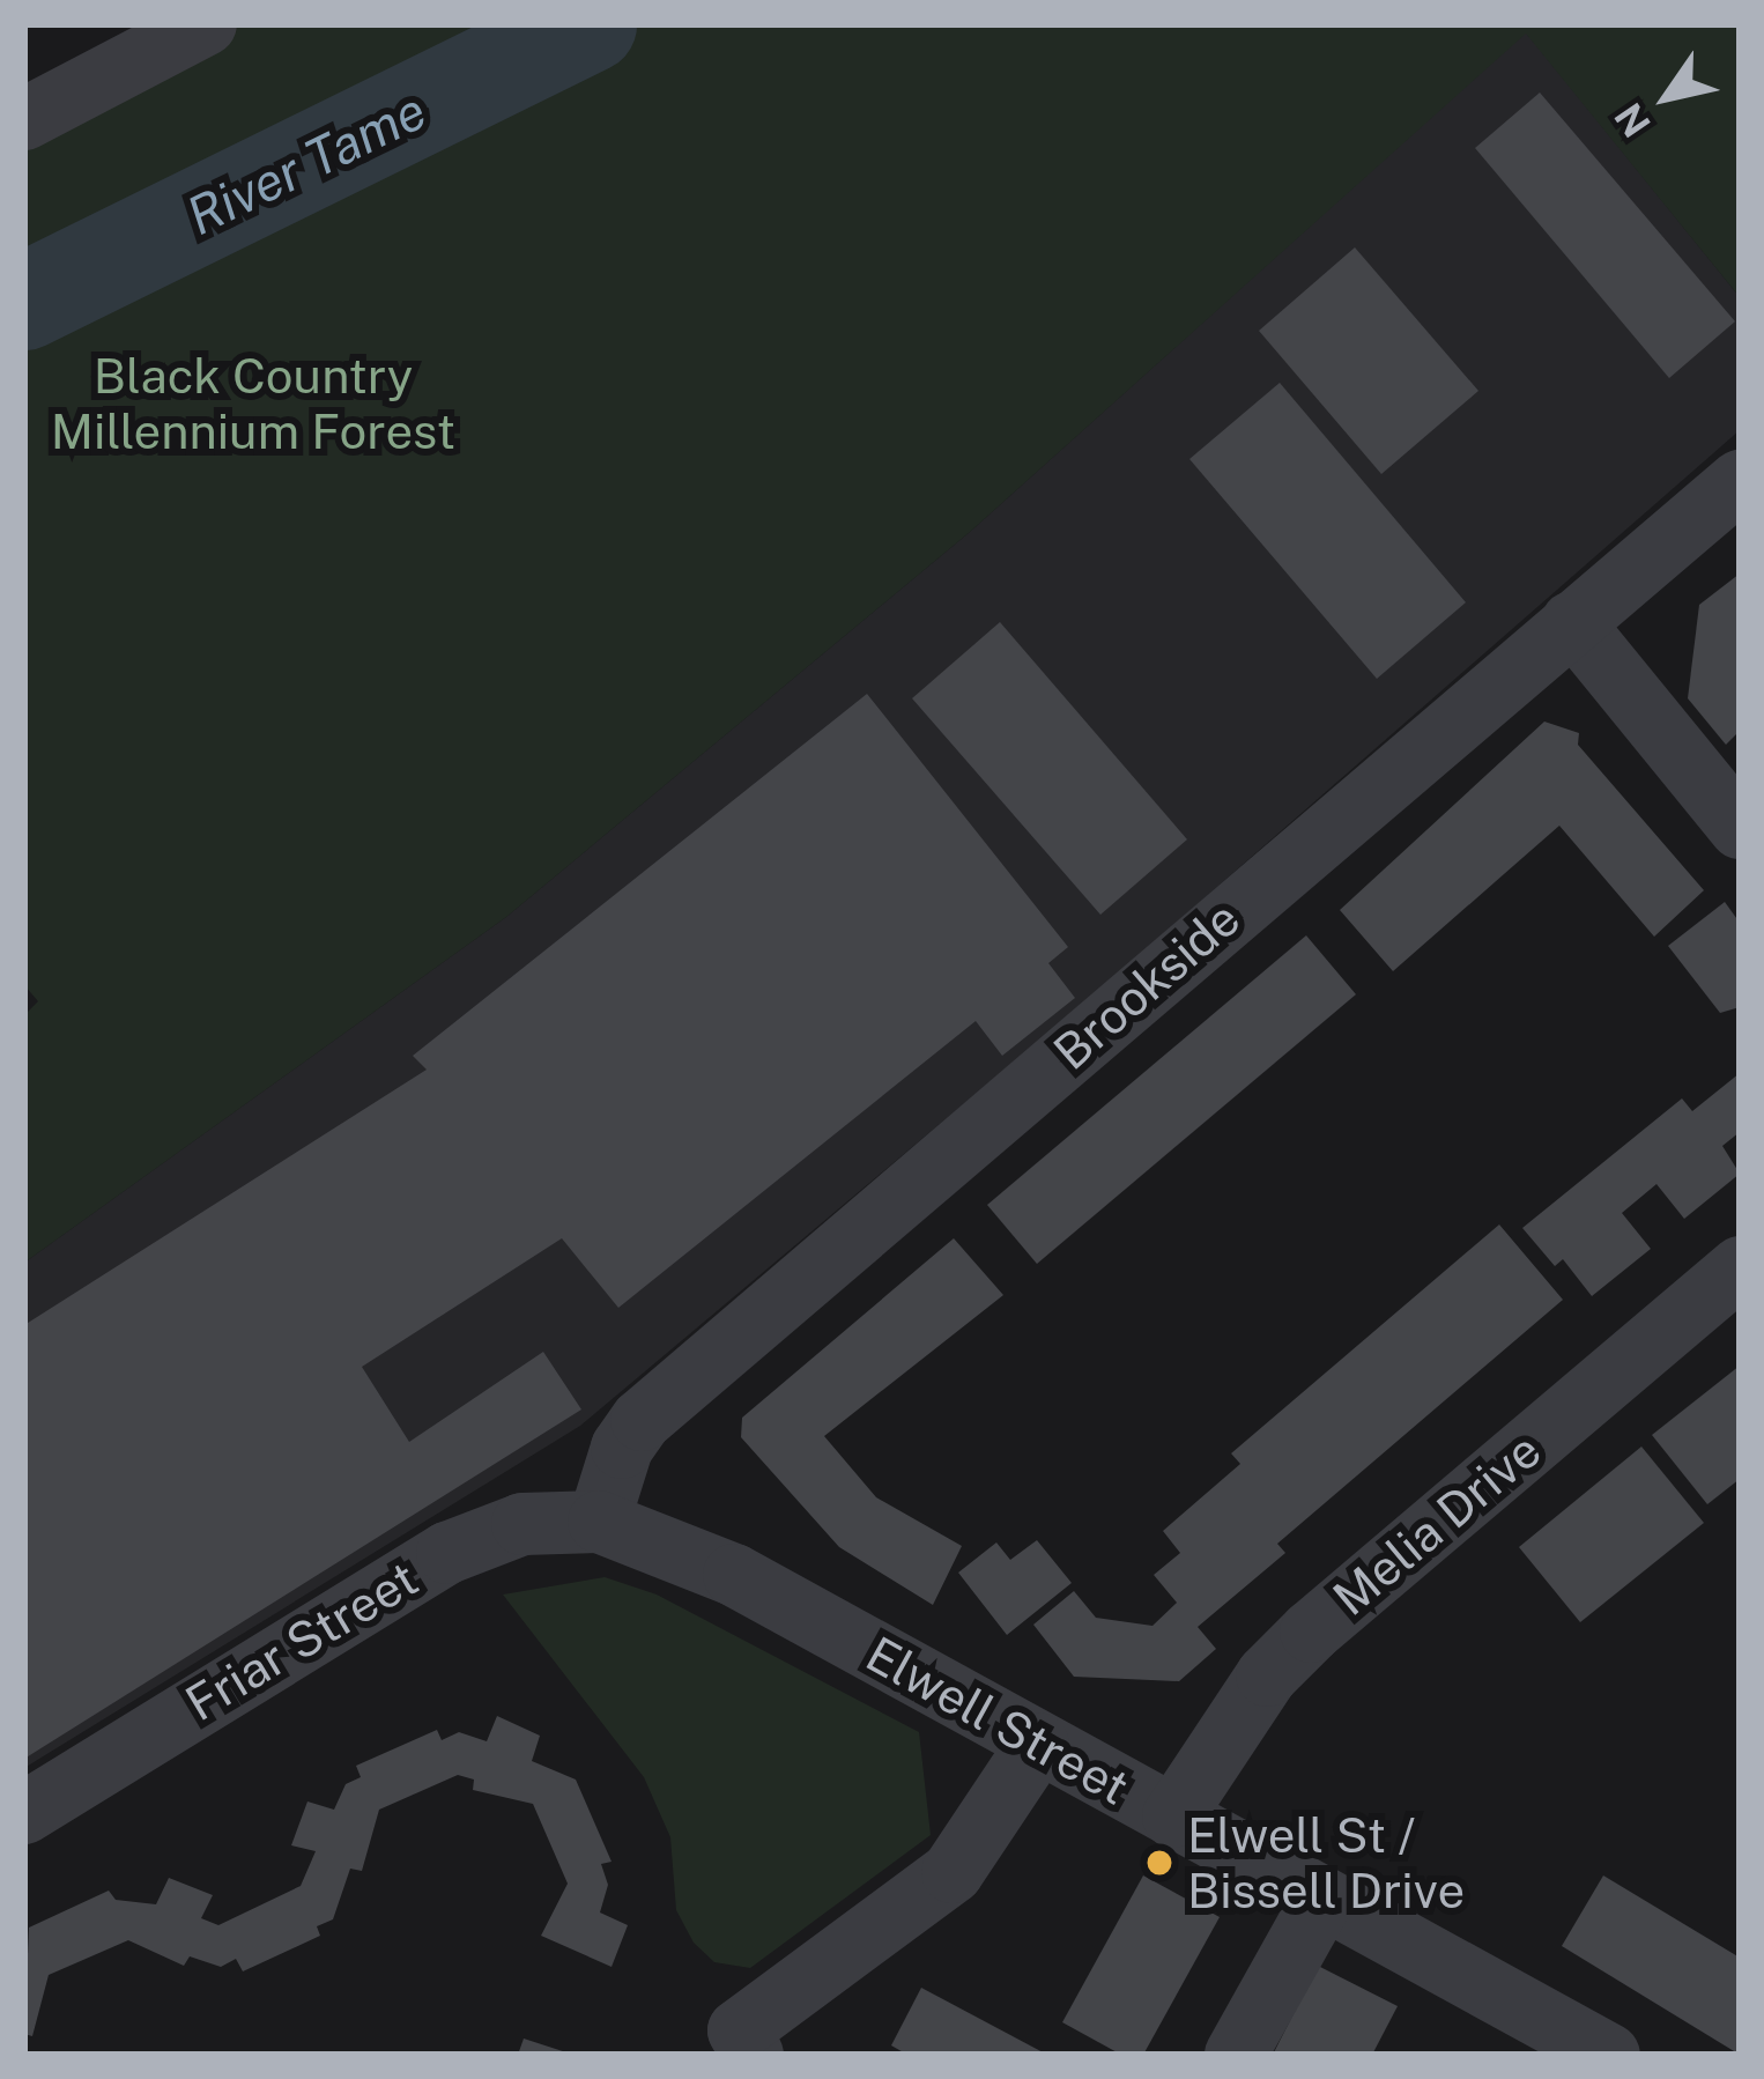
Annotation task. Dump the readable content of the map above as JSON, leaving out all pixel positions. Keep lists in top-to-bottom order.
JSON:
{
  "streets": {
    "street": [
      "Brookside",
      "Melia Drive",
      "Friar Street",
      "Elwell Street"
    ]
  },
  "crossings": [
    ["Brookside", "Friar Street"],
    ["Brookside", "Elwell Street"],
    ["Melia Drive", "Elwell Street"],
    ["Friar Street", "Elwell Street"]
  ],
  "water": ["River Tame"],
  "parks": ["Black Country Millennium Forest"],
  "places": ["Elwell St / Bissell Drive"],
  "north": "bottom left"
}
